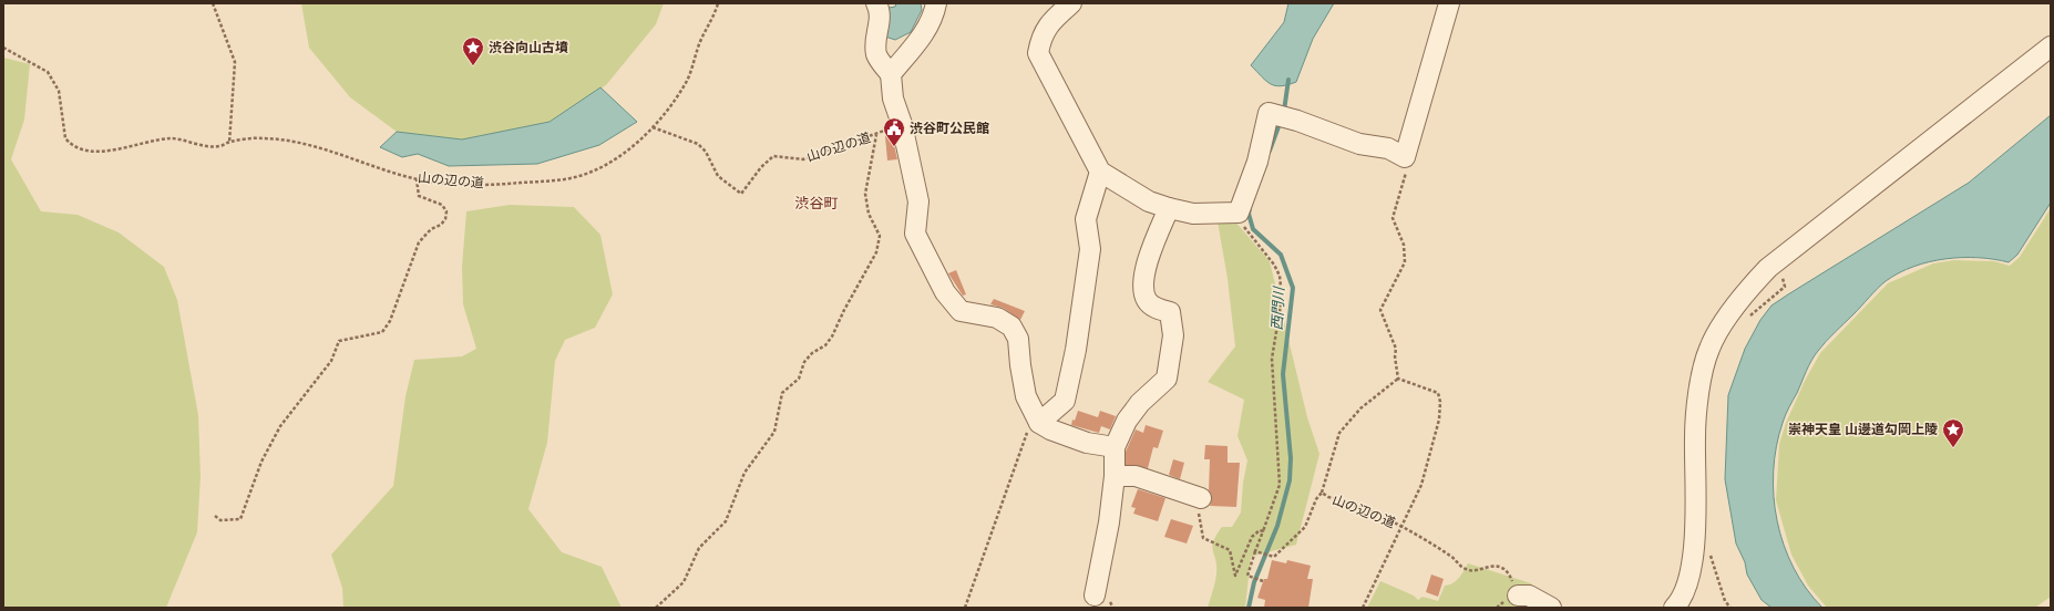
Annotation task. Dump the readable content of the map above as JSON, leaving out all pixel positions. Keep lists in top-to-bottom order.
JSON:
{
  "streets": {
    "path": ["山の辺の道"]
  },
  "districts": ["渋谷町"],
  "water": ["西門川"],
  "places": {
    "place": ["渋谷向山古墳", "崇神天皇 山邊道勾岡上陵"],
    "public building": ["渋谷町公民館"]
  }
}
